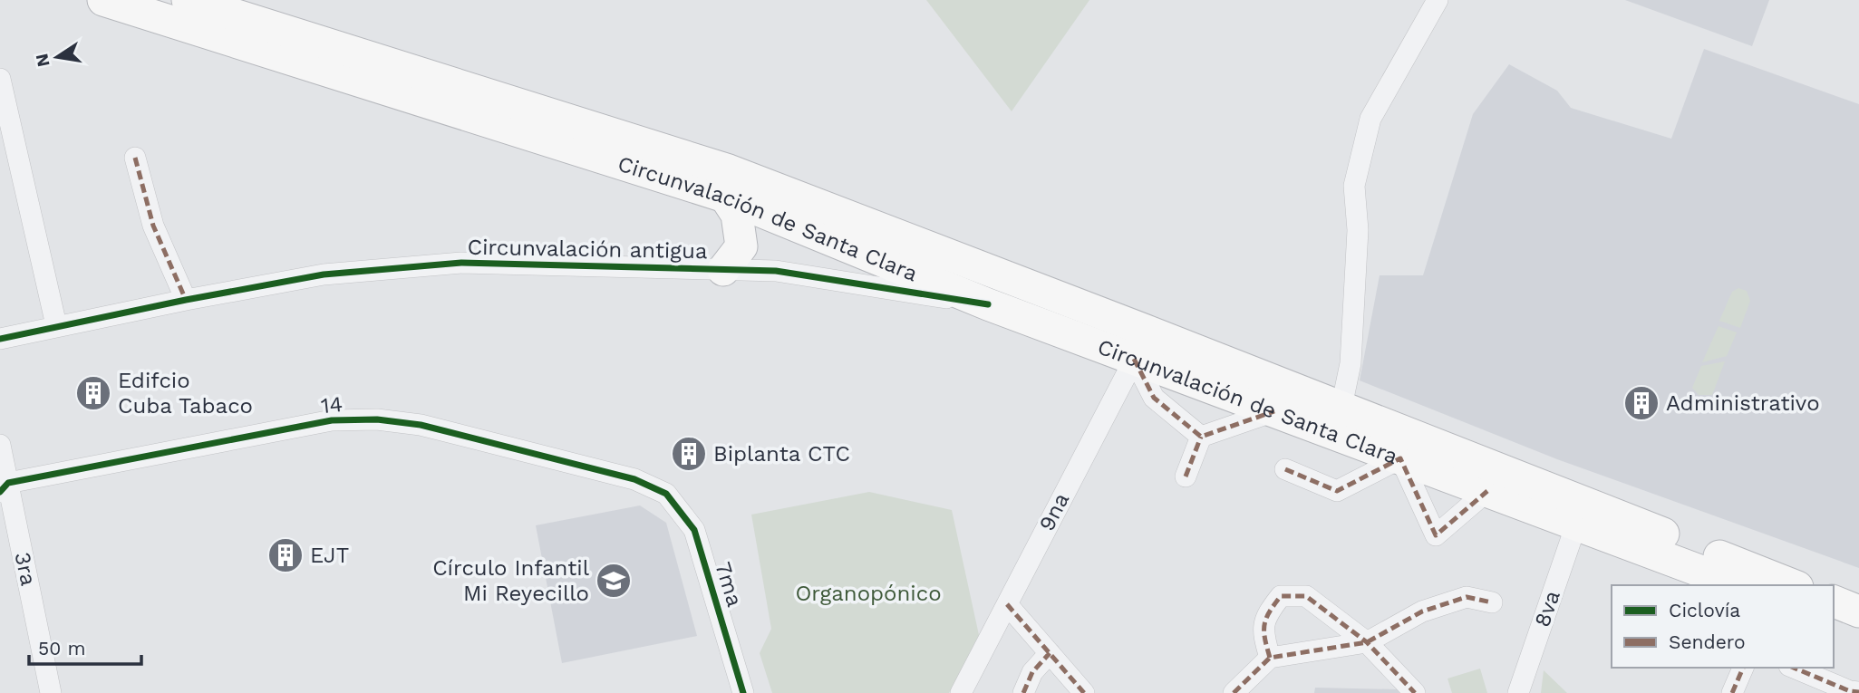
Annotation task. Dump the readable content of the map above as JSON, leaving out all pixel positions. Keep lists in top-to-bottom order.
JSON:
{
  "streets": {
    "highway": ["Circunvalación de Santa Clara"],
    "street": [
      "Circunvalación antigua",
      "14",
      "9na",
      "3ra",
      "7ma",
      "8va"
    ]
  },
  "crossings": [
    ["Circunvalación de Santa Clara", "Circunvalación antigua"],
    ["Circunvalación de Santa Clara", "9na"],
    ["Circunvalación de Santa Clara", "8va"],
    ["14", "3ra"],
    ["14", "7ma"]
  ],
  "parks": ["Organopónico"],
  "places": {
    "building": [
      "Edifcio Cuba Tabaco",
      "Administrativo",
      "Biplanta CTC",
      "EJT"
    ],
    "school or university": ["Círculo Infantil Mi Reyecillo"]
  },
  "legend": ["Ciclovía", "Sendero"],
  "scale_bar": "50 m",
  "north": "left"
}
